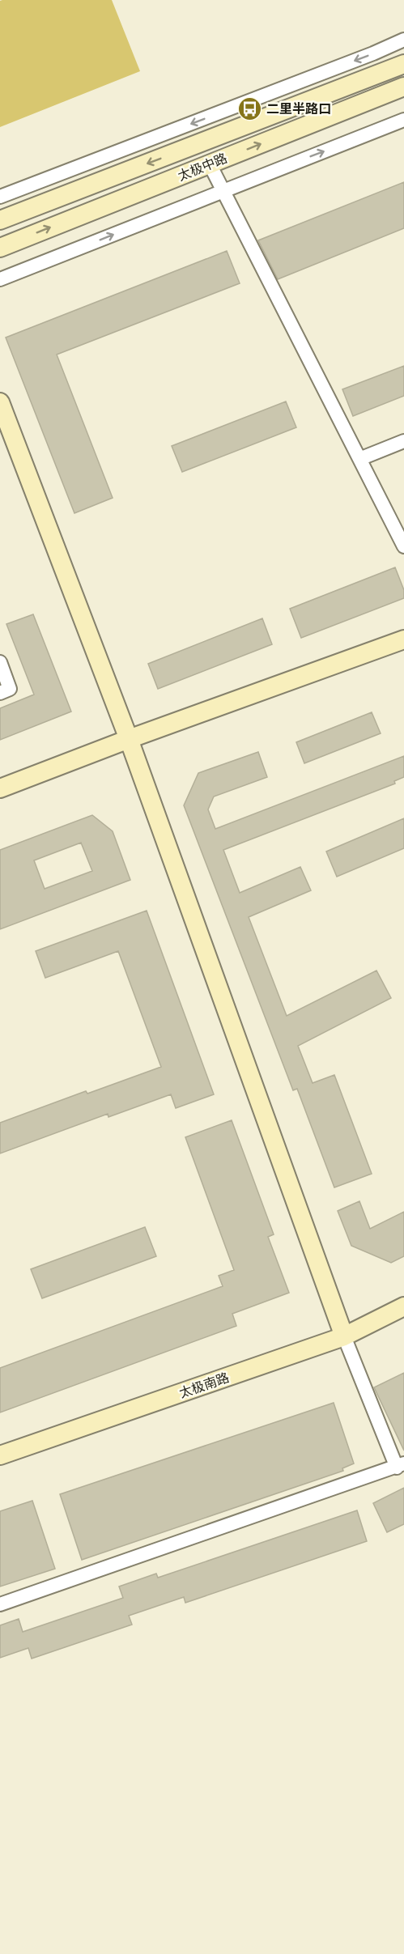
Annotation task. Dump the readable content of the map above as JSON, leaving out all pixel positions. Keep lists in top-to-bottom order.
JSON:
{
  "streets": {
    "street": ["太极中路", "太极南路"]
  },
  "places": {
    "bus stop": ["二里半路口"]
  }
}
